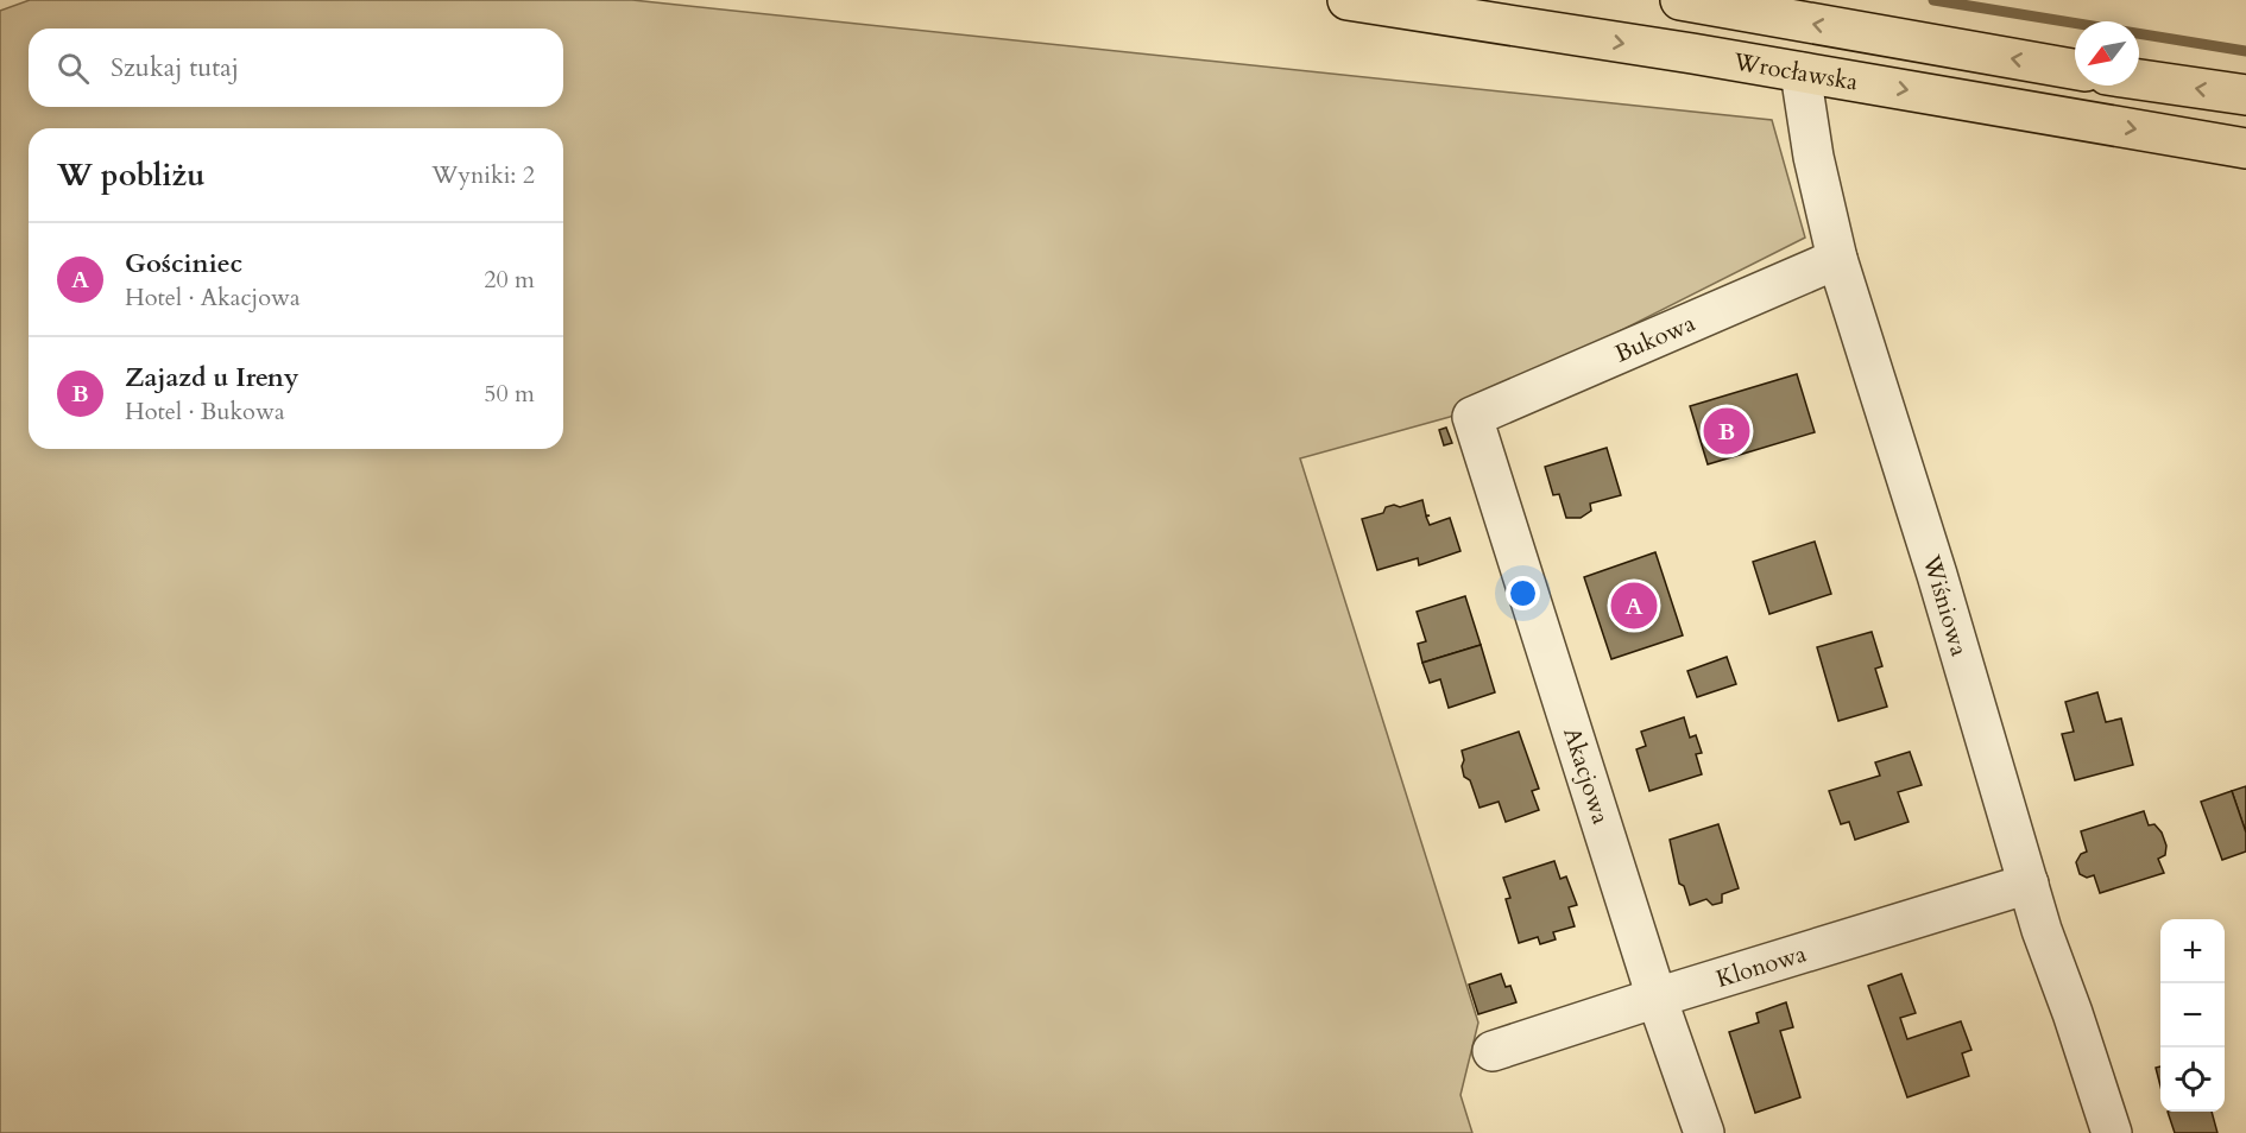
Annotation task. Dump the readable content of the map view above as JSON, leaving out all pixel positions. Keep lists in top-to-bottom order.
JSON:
{
  "streets": {
    "main road": ["Wrocławska"],
    "street": [
      "Bukowa",
      "Wiśniowa",
      "Akacjowa",
      "Klonowa"
    ]
  },
  "crossings": [
    ["Wrocławska", "Wiśniowa"],
    ["Bukowa", "Wiśniowa"],
    ["Bukowa", "Akacjowa"],
    ["Wiśniowa", "Klonowa"],
    ["Akacjowa", "Klonowa"]
  ],
  "north": "bottom left",
  "page": {
    "search": "Szukaj tutaj",
    "heading": ["W pobliżu", "Wyniki: 2"],
    "list": [
      {
        "mark": "A",
        "name": "Gościniec",
        "note": "Hotel · Akacjowa",
        "value": "20 m"
      },
      {
        "mark": "B",
        "name": "Zajazd u Ireny",
        "note": "Hotel · Bukowa",
        "value": "50 m"
      }
    ],
    "pins": ["B", "A"],
    "map_buttons": ["+", "−"]
  }
}
